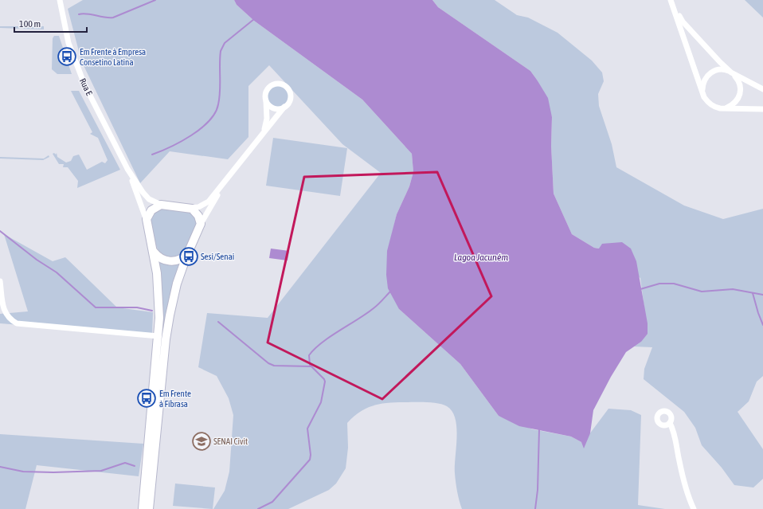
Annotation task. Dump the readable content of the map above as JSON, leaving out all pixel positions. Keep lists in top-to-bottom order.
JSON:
{
  "streets": {
    "street": ["Rua E"]
  },
  "water": ["Lagoa Jacuném"],
  "places": {
    "bus stop": ["Em Frente à Empresa Consetino Latina", "Sesi/Senai", "Em Frente à Fibrasa"],
    "school or university": ["SENAI Civit"]
  },
  "scale_bar": "100 m"
}
